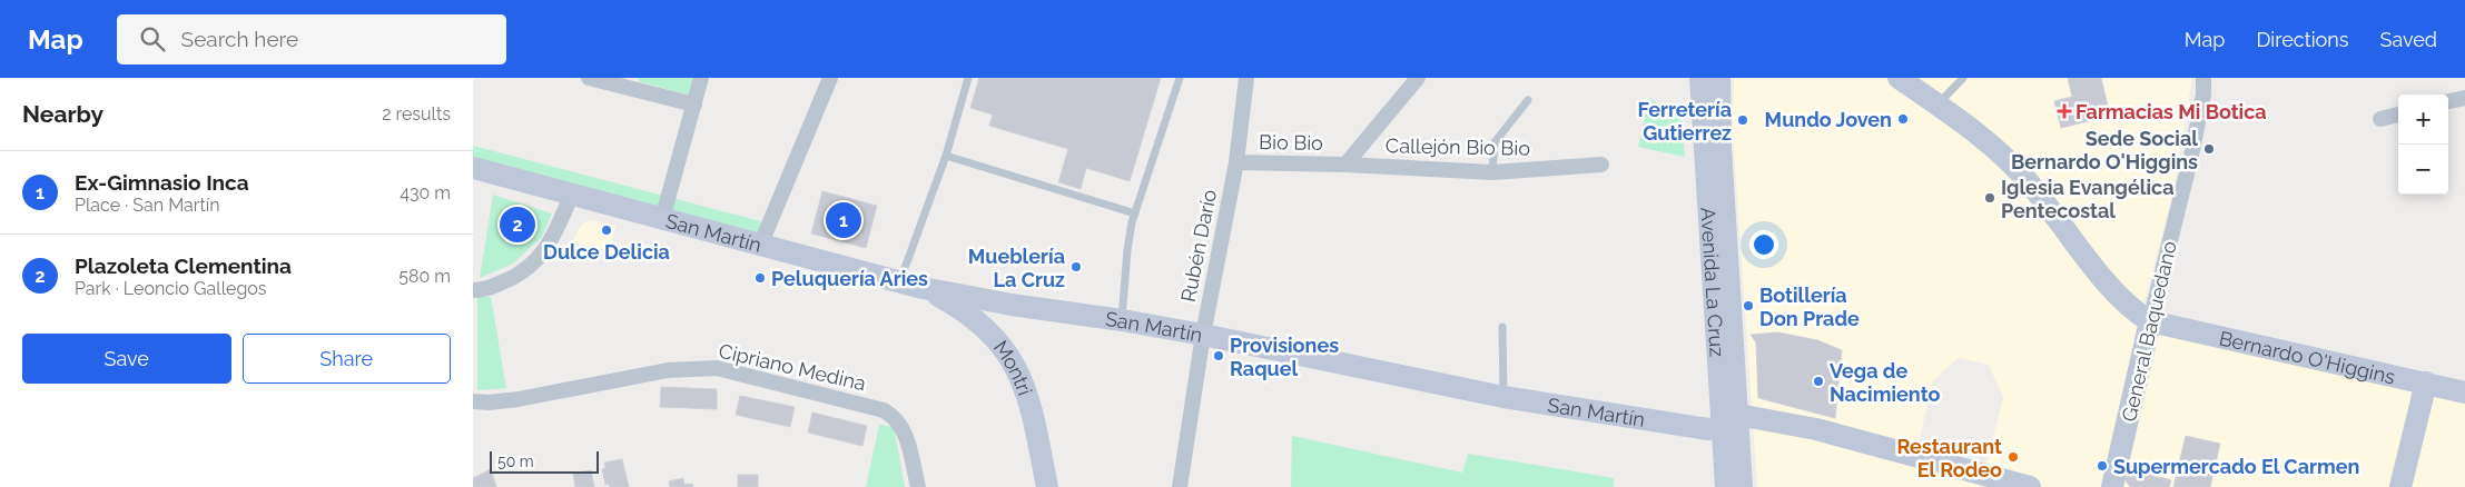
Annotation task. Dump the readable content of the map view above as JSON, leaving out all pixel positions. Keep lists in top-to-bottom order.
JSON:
{
  "streets": {
    "street": [
      "Bio Bio",
      "Callejón Bio Bio",
      "San Martín",
      "Rubén Darío",
      "Avenida La Cruz",
      "General Baquedano",
      "Bernardo O'Higgins",
      "Cipriano Medina",
      "Montri"
    ]
  },
  "crossings": [
    ["Bio Bio", "Callejón Bio Bio"],
    ["Bio Bio", "Rubén Darío"],
    ["San Martín", "Rubén Darío"],
    ["San Martín", "Avenida La Cruz"],
    ["San Martín", "Montri"],
    ["General Baquedano", "Bernardo O'Higgins"]
  ],
  "places": {
    "health": ["Farmacias Mi Botica"],
    "other": [
      "Mundo Joven",
      "Ferretería Gutierrez",
      "Sede Social Bernardo O'Higgins",
      "Iglesia Evangélica Pentecostal",
      "Dulce Delicia",
      "Mueblería La Cruz",
      "Peluquería Aries",
      "Botillería Don Prade",
      "Provisiones Raquel",
      "Vega de Nacimiento",
      "Restaurant El Rodeo",
      "Supermercado El Carmen"
    ]
  },
  "scale_bar": "50 m",
  "page": {
    "header": "Map",
    "search": "Search here",
    "nav": ["Map", "Directions", "Saved"],
    "heading": ["Nearby", "2 results"],
    "map_buttons": ["+", "−"],
    "list": [
      {
        "mark": "1",
        "name": "Ex-Gimnasio Inca",
        "note": "Place · San Martín",
        "value": "430 m"
      },
      {
        "mark": "2",
        "name": "Plazoleta Clementina",
        "note": "Park · Leoncio Gallegos",
        "value": "580 m"
      }
    ],
    "pins": ["1", "2"],
    "buttons": ["Save", "Share"],
    "scale": "50 m"
  }
}
